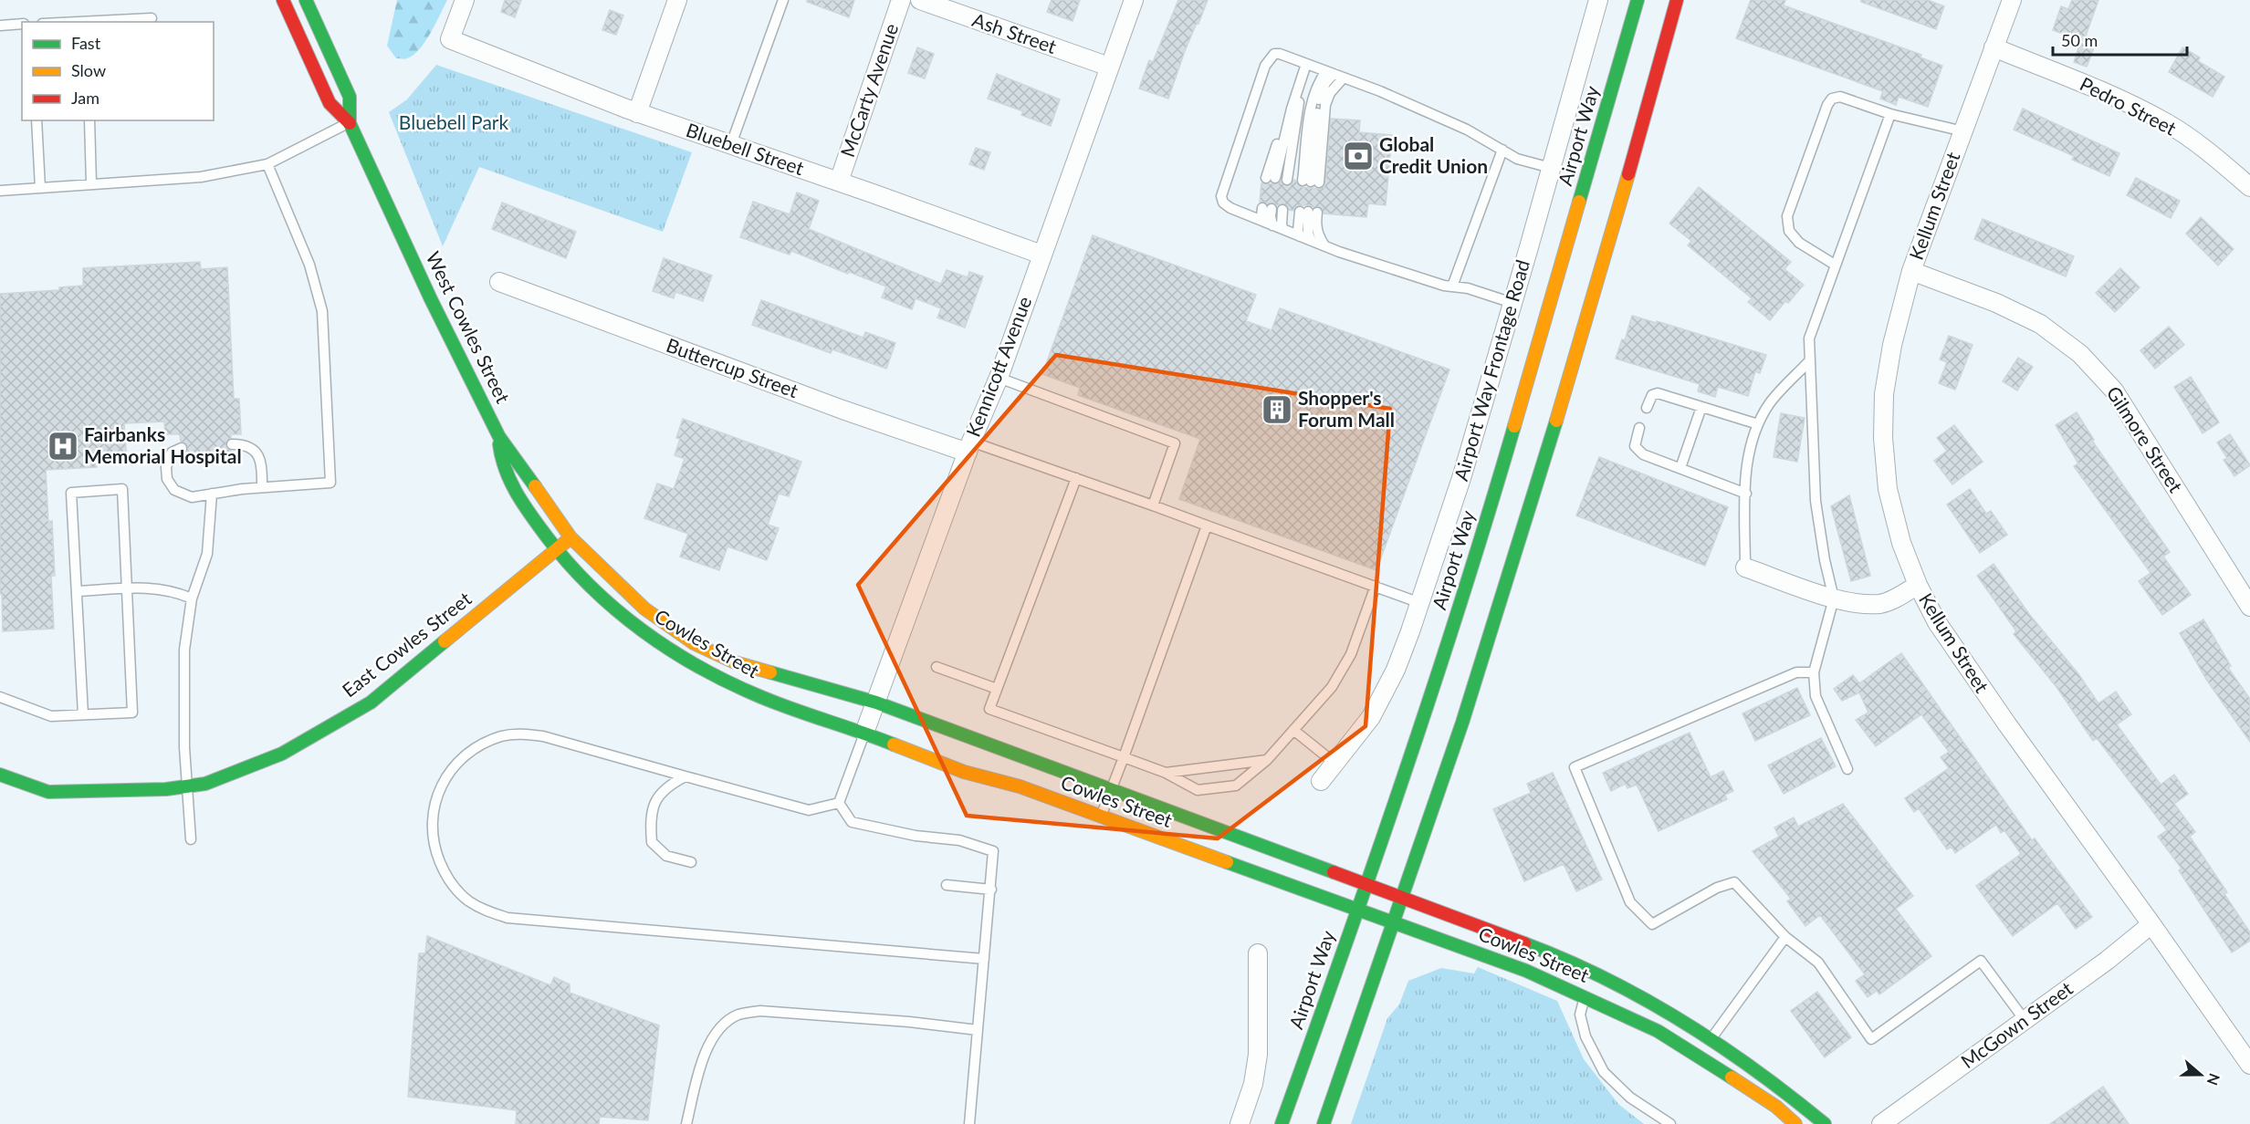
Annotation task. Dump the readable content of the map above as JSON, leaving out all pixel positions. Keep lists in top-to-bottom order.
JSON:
{
  "streets": {
    "main road": [
      "Airport Way",
      "West Cowles Street",
      "Cowles Street",
      "East Cowles Street"
    ],
    "street": [
      "Ash Street",
      "McCarty Avenue",
      "Pedro Street",
      "Bluebell Street",
      "Kellum Street",
      "Kennicott Avenue",
      "Buttercup Street",
      "Airport Way Frontage Road",
      "Gilmore Street",
      "McGown Street"
    ]
  },
  "crossings": [
    ["Ash Street", "Kennicott Avenue"],
    ["McCarty Avenue", "Bluebell Street"],
    ["Pedro Street", "Kellum Street"],
    ["Airport Way", "Cowles Street"],
    ["Bluebell Street", "Kennicott Avenue"],
    ["Kellum Street", "Gilmore Street"],
    ["Kellum Street", "McGown Street"],
    ["West Cowles Street", "Cowles Street"],
    ["West Cowles Street", "East Cowles Street"],
    ["Kennicott Avenue", "Buttercup Street"],
    ["Kennicott Avenue", "Cowles Street"],
    ["Cowles Street", "East Cowles Street"]
  ],
  "parks": ["Bluebell Park"],
  "places": {
    "bank": ["Global Credit Union"],
    "building": ["Shopper's Forum Mall"],
    "hospital": ["Fairbanks Memorial Hospital"]
  },
  "legend": ["Fast", "Slow", "Jam"],
  "scale_bar": "50 m",
  "north": "right"
}
